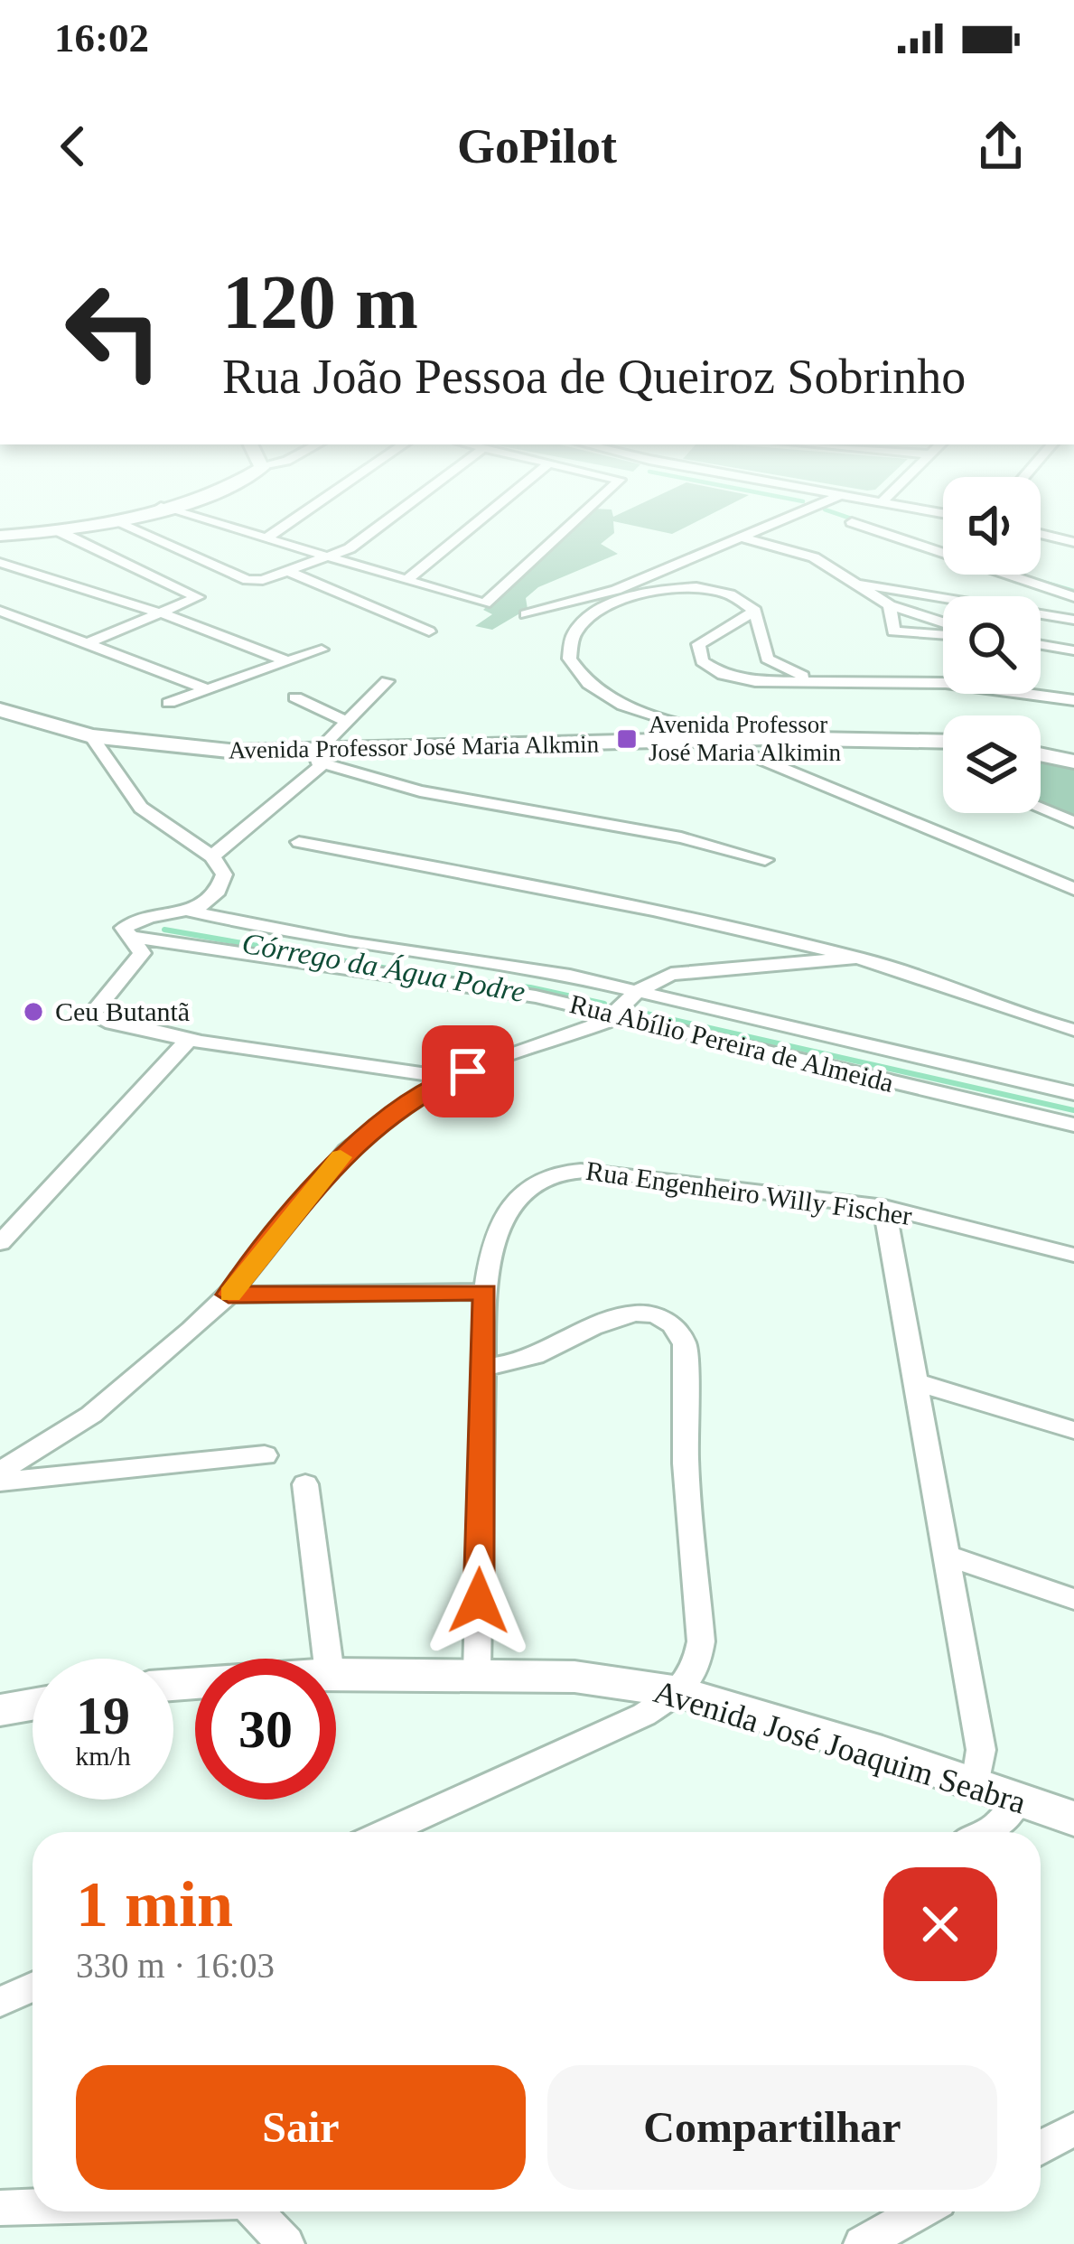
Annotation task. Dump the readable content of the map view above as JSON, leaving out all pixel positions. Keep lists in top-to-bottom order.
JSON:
{
  "streets": {
    "main road": ["Avenida Professor José Maria Alkmin", "Avenida José Joaquim Seabra"],
    "street": ["Rua Abílio Pereira de Almeida", "Rua Engenheiro Willy Fischer"]
  },
  "crossings": [
    ["Rua Engenheiro Willy Fischer", "Avenida José Joaquim Seabra"]
  ],
  "water": ["Córrego da Água Podre"],
  "places": {
    "transit": ["Avenida Professor José Maria Alkimin"],
    "other": ["Ceu Butantã"]
  },
  "page": {
    "status": "16:02",
    "header": "GoPilot",
    "turn": ["120 m", "Rua João Pessoa de Queiroz Sobrinho"],
    "speed": "19 km/h",
    "limit": "30",
    "heading": ["1 min", "330 m · 16:03"],
    "buttons": ["Sair", "Compartilhar"]
  }
}
